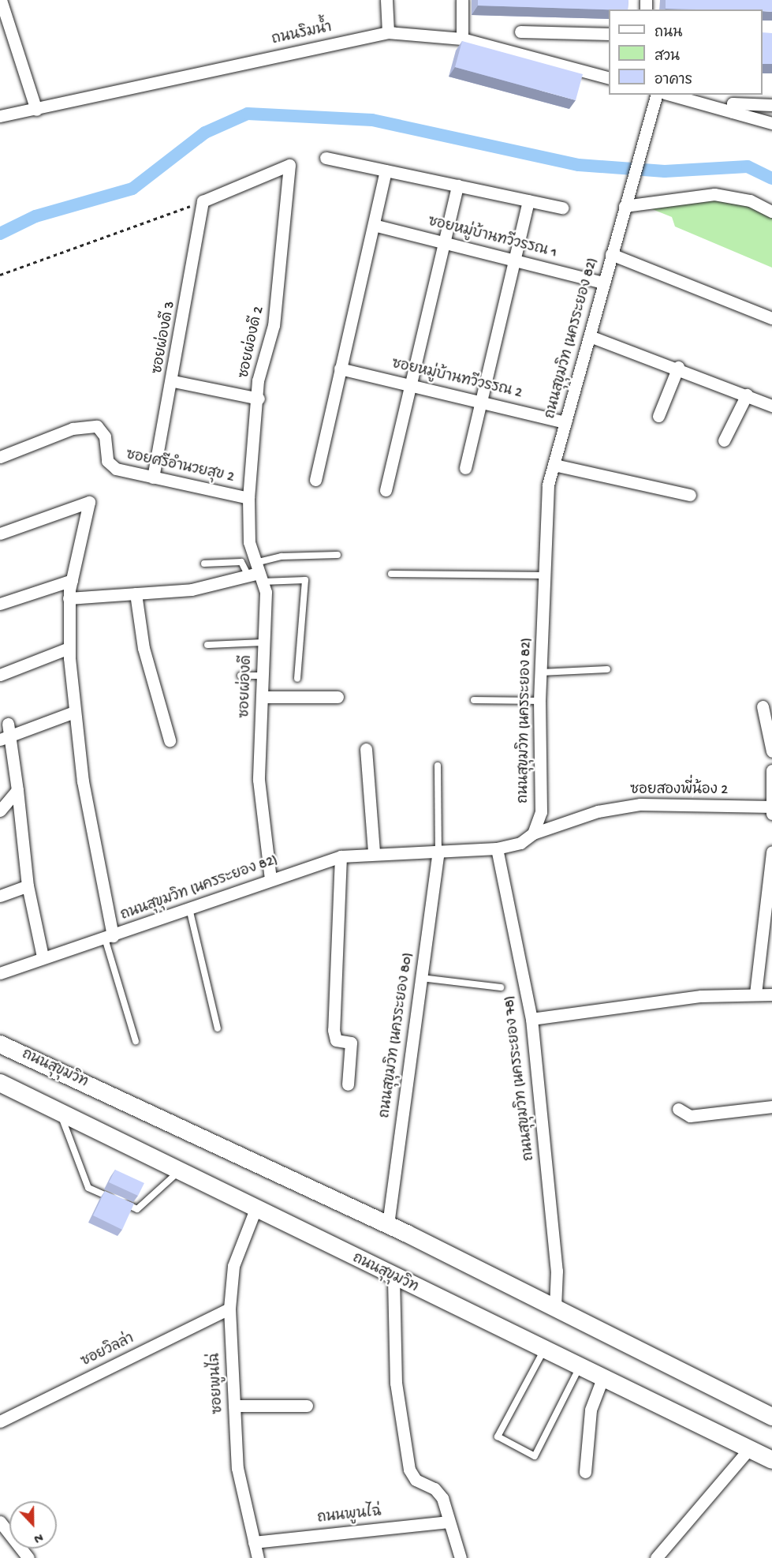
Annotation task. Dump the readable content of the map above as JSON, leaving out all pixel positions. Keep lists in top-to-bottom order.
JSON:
{
  "streets": {
    "main road": ["ถนนสุขุมวิท"],
    "street": [
      "ถนนริมน้ำ",
      "ซอยหมู่บ้านทวีวรรณ 1",
      "ซอยผ่องดี 3",
      "ถนนสุขุมวิท (นครระยอง 82)",
      "ซอยผ่องดี 2",
      "ซอยหมู่บ้านทวีวรรณ 2",
      "ซอยศรีอำนวยสุข 2",
      "ซอยผ่องดี",
      "ซอยสองพี่น้อง 2",
      "ถนนสุขุมวิท (นครระยอง 80)",
      "ถนนสุขุมวิท (นครระยอง 78)",
      "ซอยวิลล่า",
      "ซอยพูนไฉ่",
      "ถนนพูนไฉ่"
    ]
  },
  "crossings": [
    ["ซอยหมู่บ้านทวีวรรณ 1", "ถนนสุขุมวิท (นครระยอง 82)"],
    ["ซอยผ่องดี 3", "ซอยผ่องดี 2"],
    ["ซอยผ่องดี 3", "ซอยศรีอำนวยสุข 2"],
    ["ถนนสุขุมวิท (นครระยอง 82)", "ซอยหมู่บ้านทวีวรรณ 2"],
    ["ถนนสุขุมวิท (นครระยอง 82)", "ซอยผ่องดี"],
    ["ถนนสุขุมวิท (นครระยอง 82)", "ซอยสองพี่น้อง 2"],
    ["ถนนสุขุมวิท (นครระยอง 82)", "ถนนสุขุมวิท (นครระยอง 80)"],
    ["ถนนสุขุมวิท (นครระยอง 82)", "ถนนสุขุมวิท (นครระยอง 78)"],
    ["ซอยผ่องดี 2", "ซอยศรีอำนวยสุข 2"],
    ["ซอยผ่องดี 2", "ซอยผ่องดี"],
    ["ซอยศรีอำนวยสุข 2", "ซอยผ่องดี"],
    ["ถนนสุขุมวิท (นครระยอง 80)", "ถนนสุขุมวิท"],
    ["ถนนสุขุมวิท", "ถนนสุขุมวิท (นครระยอง 78)"],
    ["ถนนสุขุมวิท", "ซอยพูนไฉ่"],
    ["ซอยวิลล่า", "ซอยพูนไฉ่"],
    ["ซอยพูนไฉ่", "ถนนพูนไฉ่"]
  ],
  "legend": ["ถนน", "สวน", "อาคาร"],
  "north": "bottom"
}
